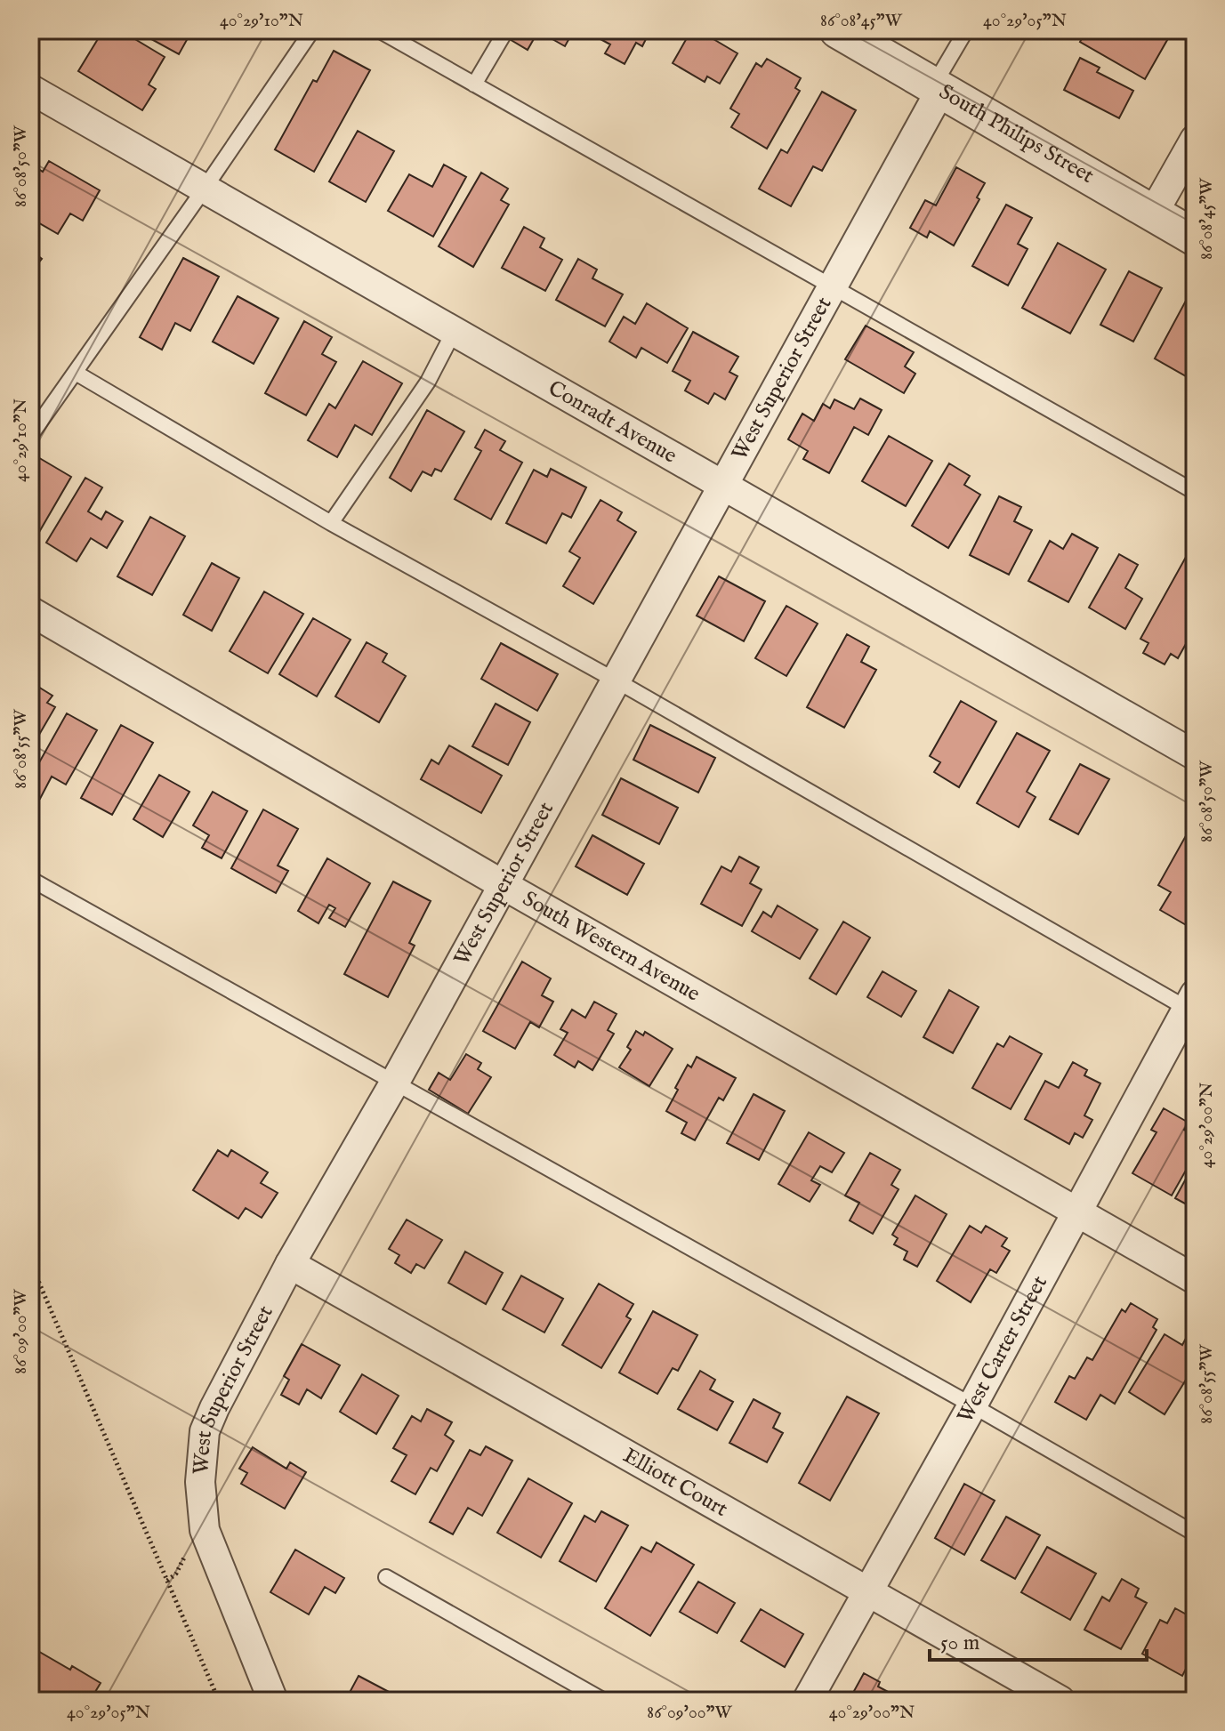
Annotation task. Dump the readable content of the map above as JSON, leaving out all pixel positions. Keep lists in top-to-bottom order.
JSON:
{
  "streets": {
    "street": [
      "South Philips Street",
      "West Superior Street",
      "Conradt Avenue",
      "South Western Avenue",
      "West Carter Street",
      "Elliott Court"
    ]
  },
  "crossings": [
    ["South Philips Street", "West Superior Street"],
    ["West Superior Street", "Conradt Avenue"],
    ["West Superior Street", "South Western Avenue"],
    ["West Superior Street", "Elliott Court"],
    ["South Western Avenue", "West Carter Street"],
    ["West Carter Street", "Elliott Court"]
  ],
  "scale_bar": "50 m",
  "coordinates": [
    "40°29'10\"N",
    "86°08'45\"W",
    "40°29'05\"N",
    "86°08'50\"W",
    "86°08'55\"W",
    "40°29'00\"N",
    "86°09'00\"W"
  ]
}
